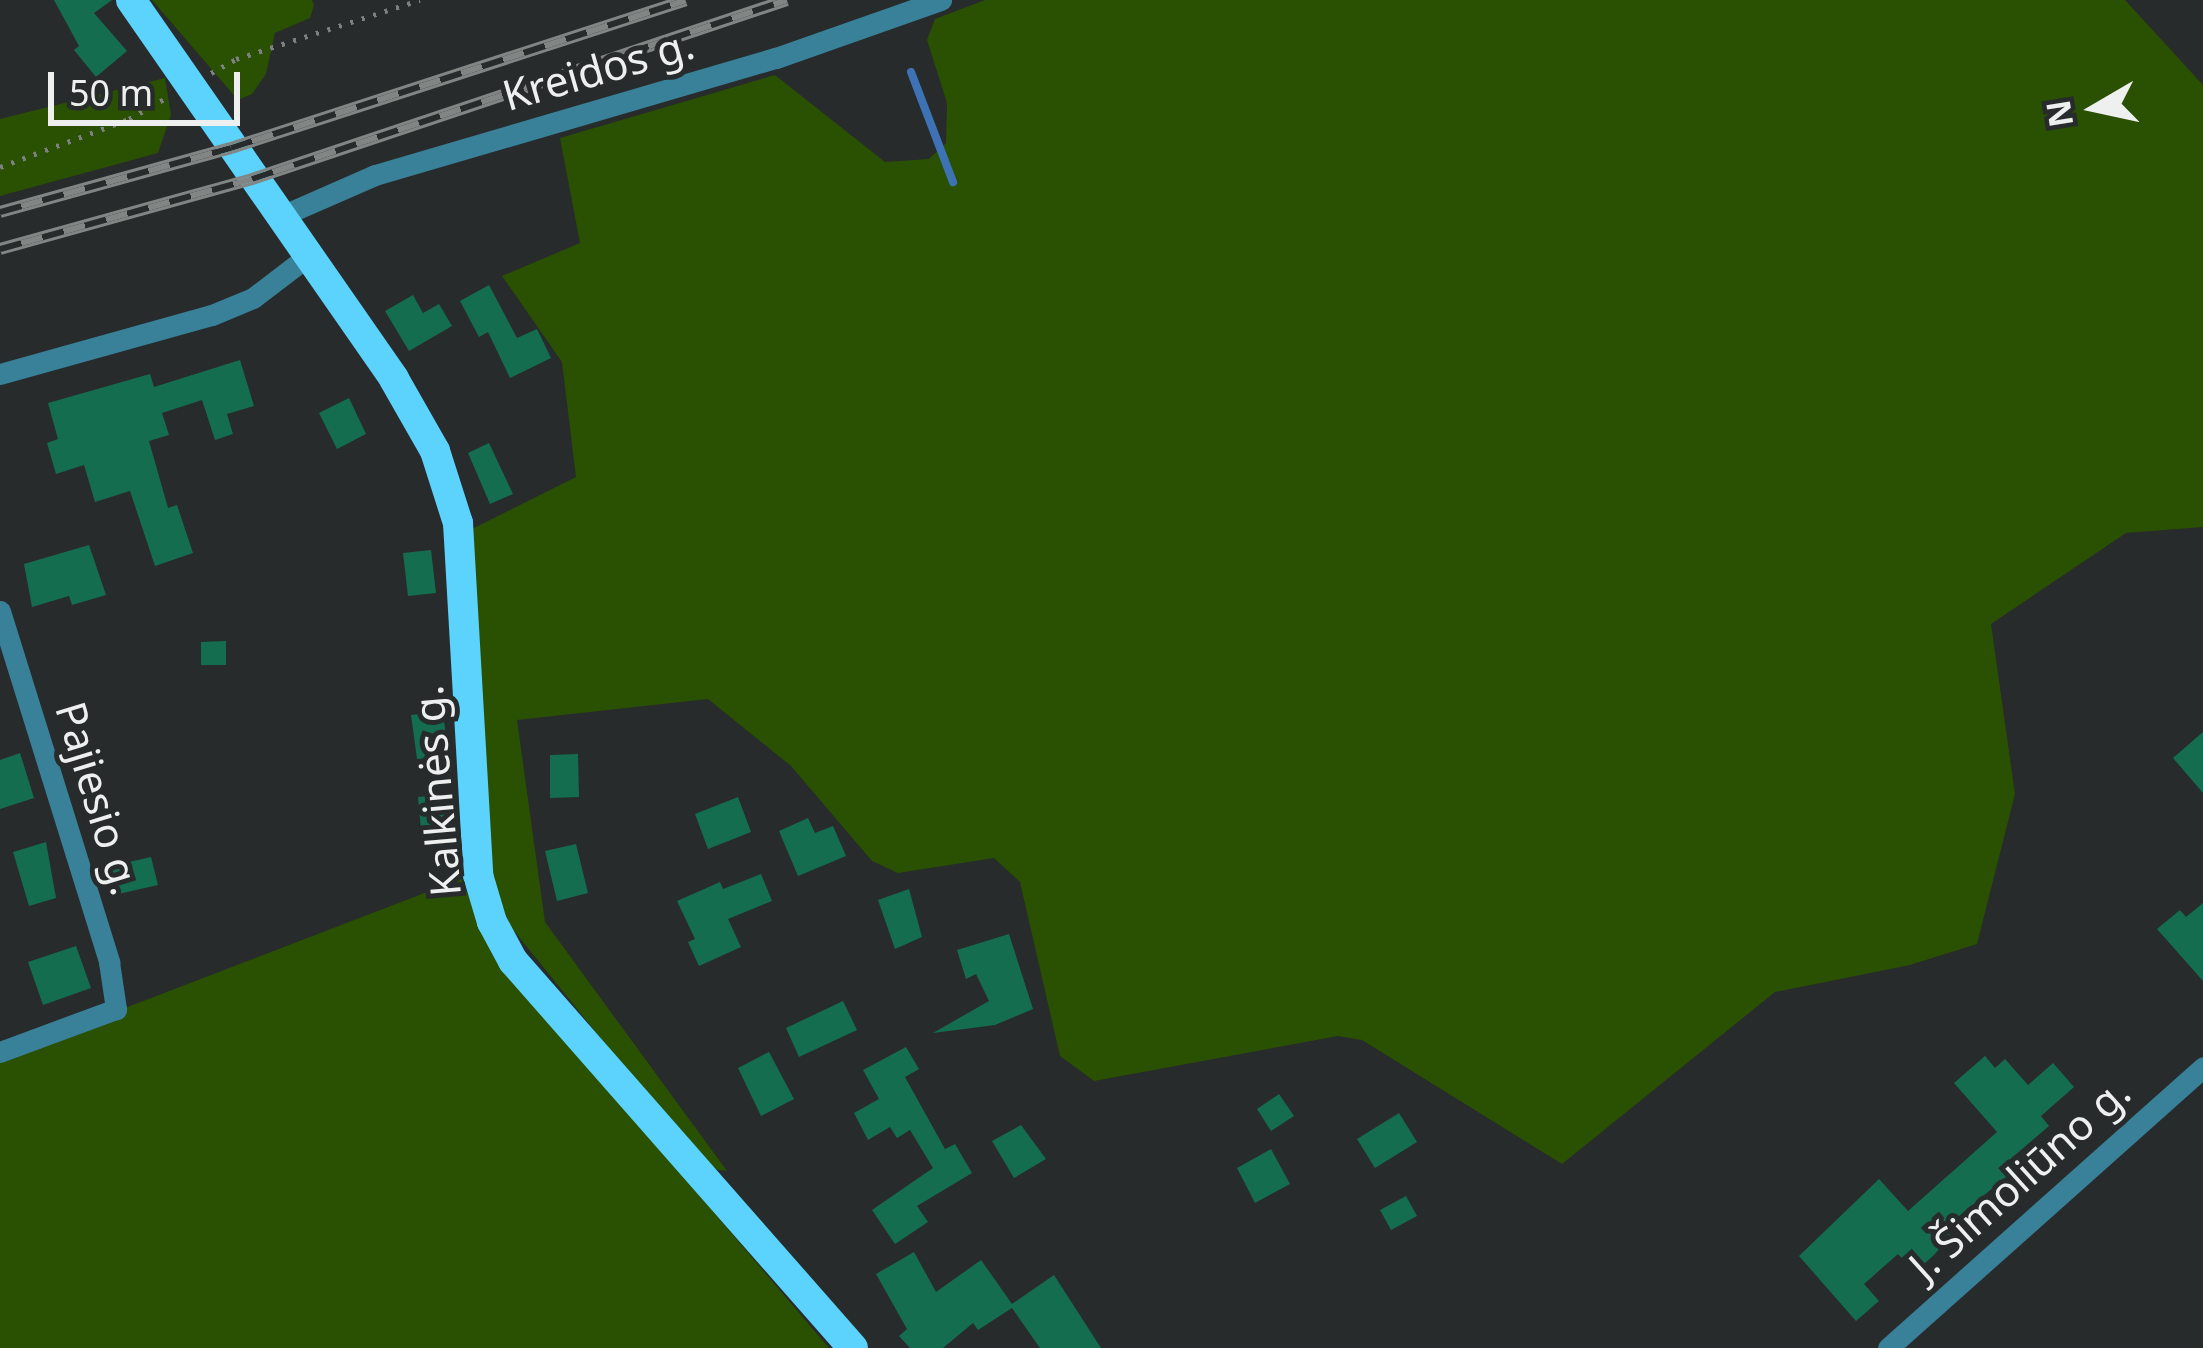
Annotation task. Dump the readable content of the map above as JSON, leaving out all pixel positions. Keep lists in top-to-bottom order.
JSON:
{
  "streets": {
    "main road": ["Kalkinės g."],
    "street": ["Kreidos g.", "Pajiesio g.", "J. Šimoliūno g."]
  },
  "crossings": [
    ["Kreidos g.", "Kalkinės g."]
  ],
  "scale_bar": "50 m",
  "north": "left"
}
